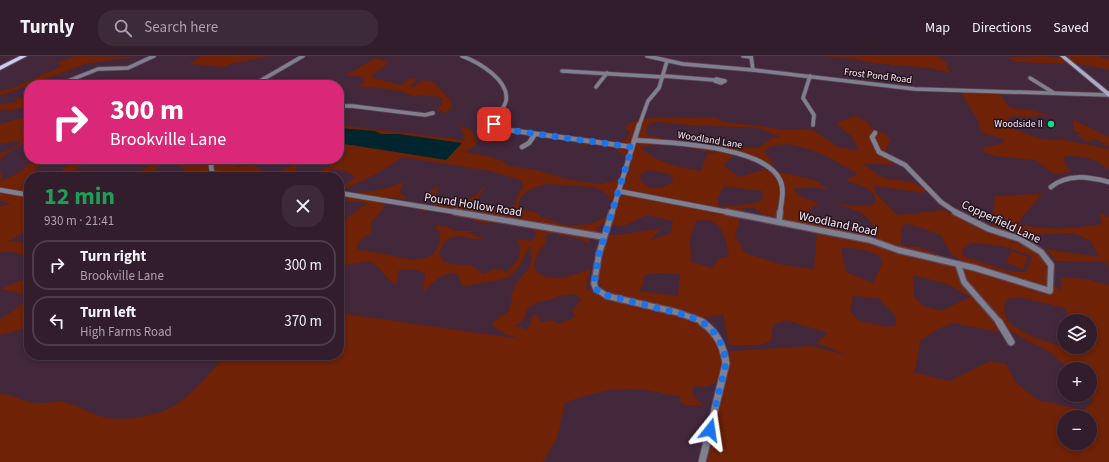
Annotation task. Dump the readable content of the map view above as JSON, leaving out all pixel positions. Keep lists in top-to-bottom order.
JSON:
{
  "streets": {
    "street": [
      "Frost Pond Road",
      "Woodland Lane",
      "Pound Hollow Road",
      "Copperfield Lane",
      "Woodland Road"
    ]
  },
  "crossings": [
    ["Woodland Lane", "Woodland Road"],
    ["Copperfield Lane", "Woodland Road"]
  ],
  "places": ["Woodside II"],
  "page": {
    "header": "Turnly",
    "search": "Search here",
    "nav": ["Map", "Directions", "Saved"],
    "turn": ["300 m", "Brookville Lane"],
    "heading": ["12 min", "930 m · 21:41"],
    "list": [
      {
        "name": "Turn right",
        "note": "Brookville Lane",
        "value": "300 m"
      },
      {
        "name": "Turn left",
        "note": "High Farms Road",
        "value": "370 m"
      }
    ],
    "map_buttons": ["+", "−"]
  }
}
